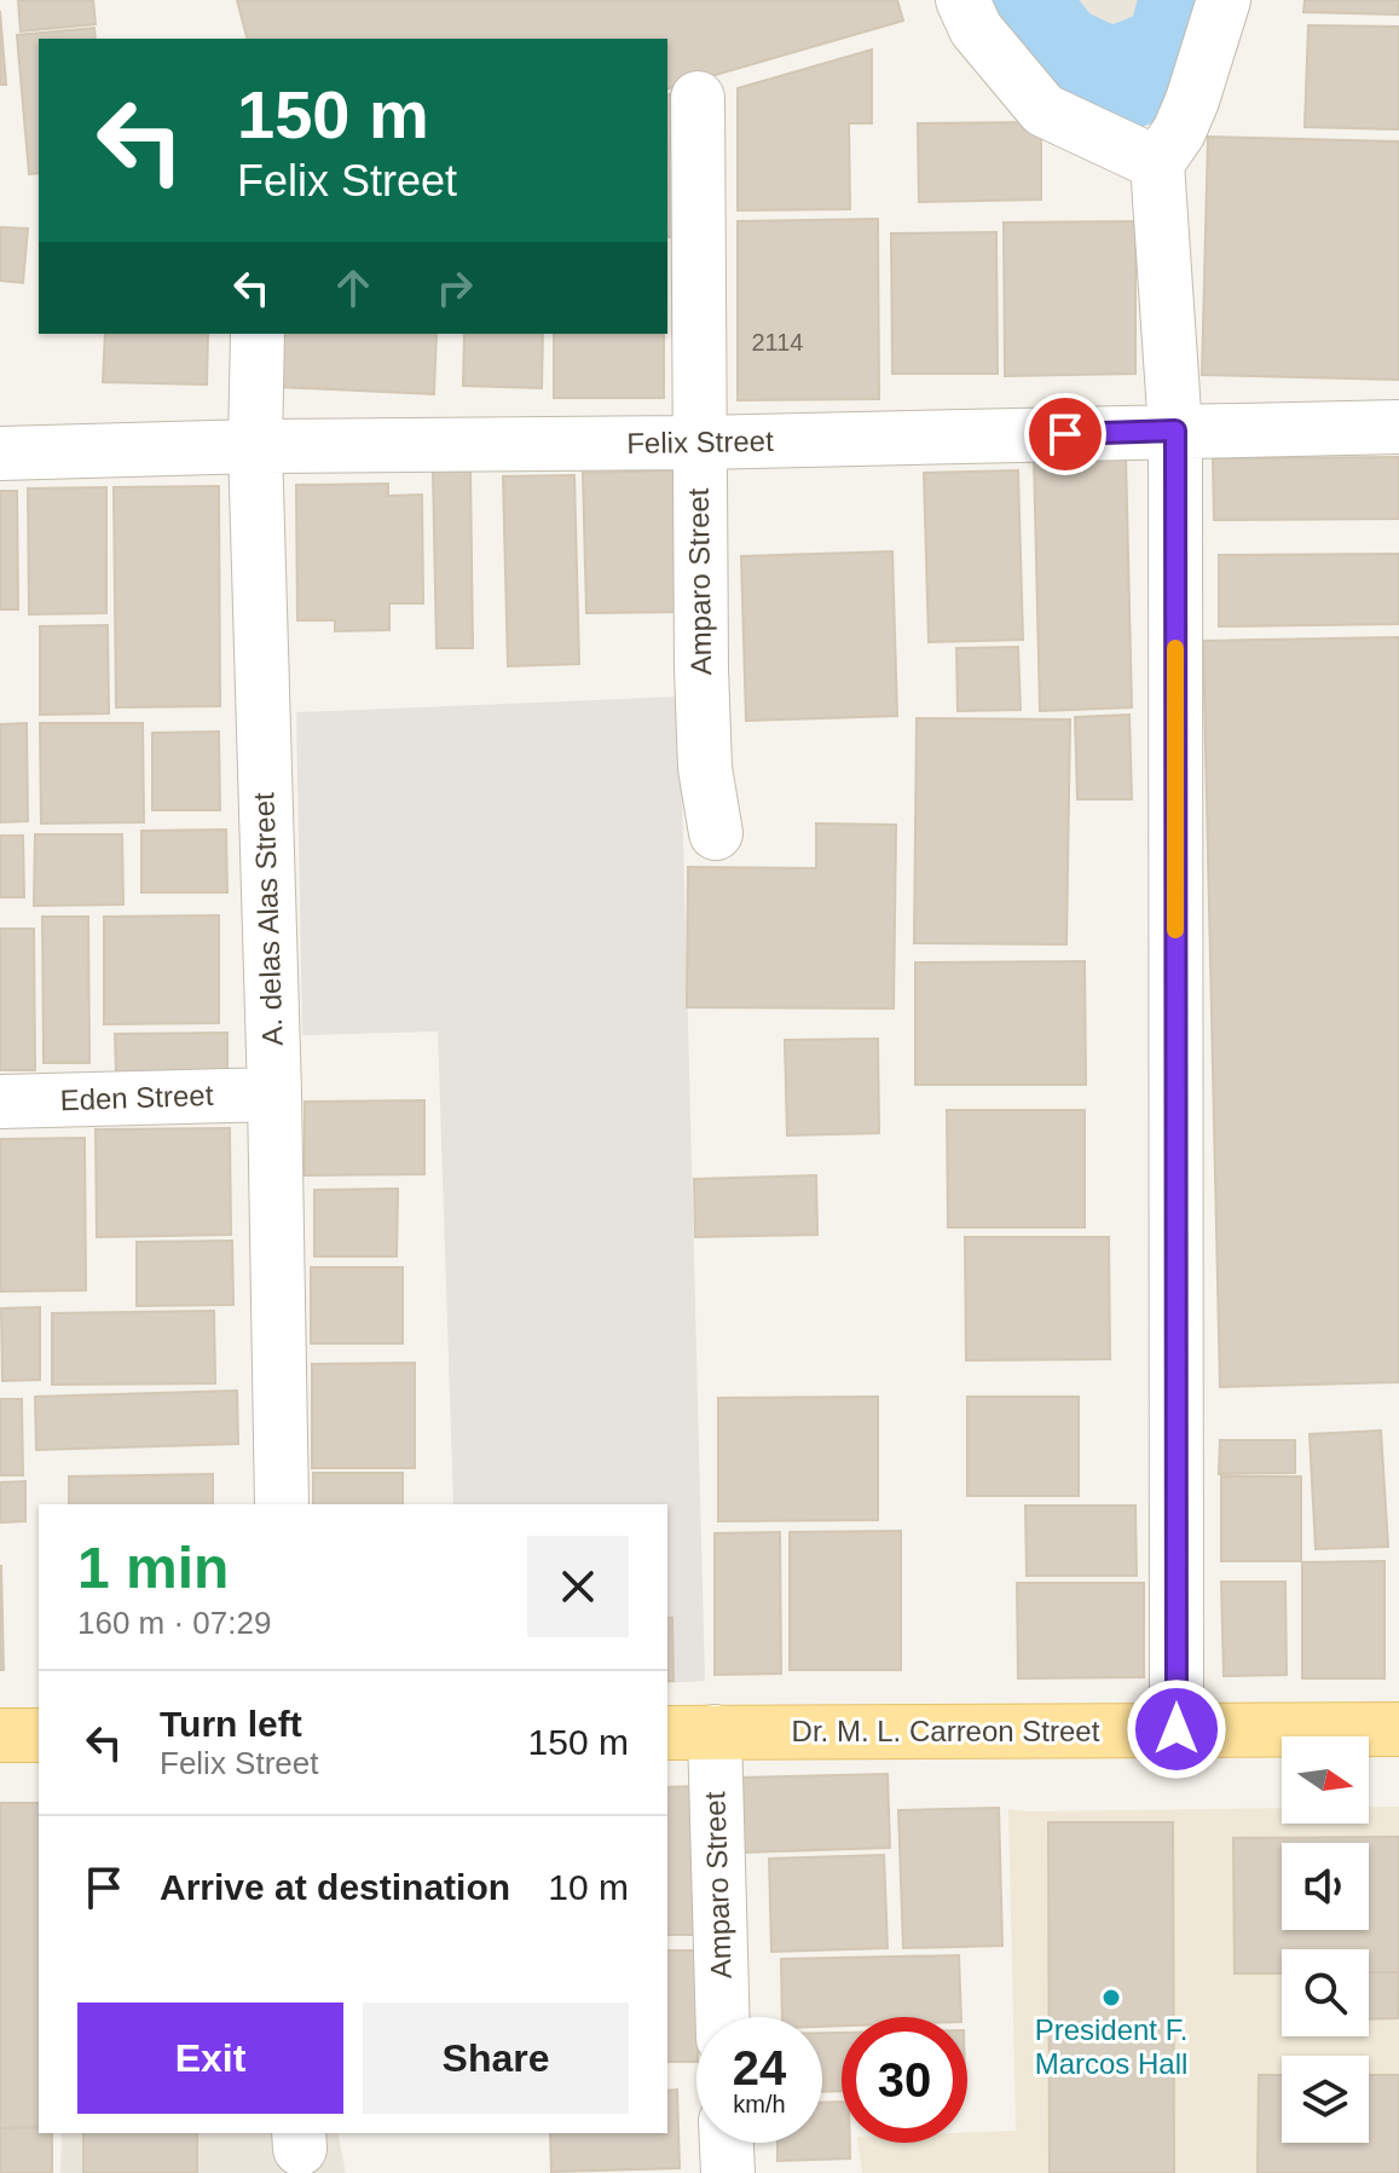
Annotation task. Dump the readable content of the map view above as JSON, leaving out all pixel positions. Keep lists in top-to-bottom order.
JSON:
{
  "streets": {
    "main road": ["Dr. M. L. Carreon Street"],
    "street": [
      "Felix Street",
      "Amparo Street",
      "A. delas Alas Street",
      "Eden Street"
    ]
  },
  "crossings": [
    ["Felix Street", "Amparo Street"],
    ["Felix Street", "A. delas Alas Street"],
    ["Amparo Street", "Dr. M. L. Carreon Street"],
    ["A. delas Alas Street", "Eden Street"]
  ],
  "places": ["President F. Marcos Hall"],
  "house_numbers": ["2114"],
  "north": "right",
  "page": {
    "turn": ["150 m", "Felix Street"],
    "heading": ["1 min", "160 m · 07:29"],
    "list": [
      {
        "name": "Turn left",
        "note": "Felix Street",
        "value": "150 m"
      },
      {
        "name": "Arrive at destination",
        "value": "10 m"
      }
    ],
    "buttons": ["Exit", "Share"],
    "speed": "24 km/h",
    "limit": "30"
  }
}
